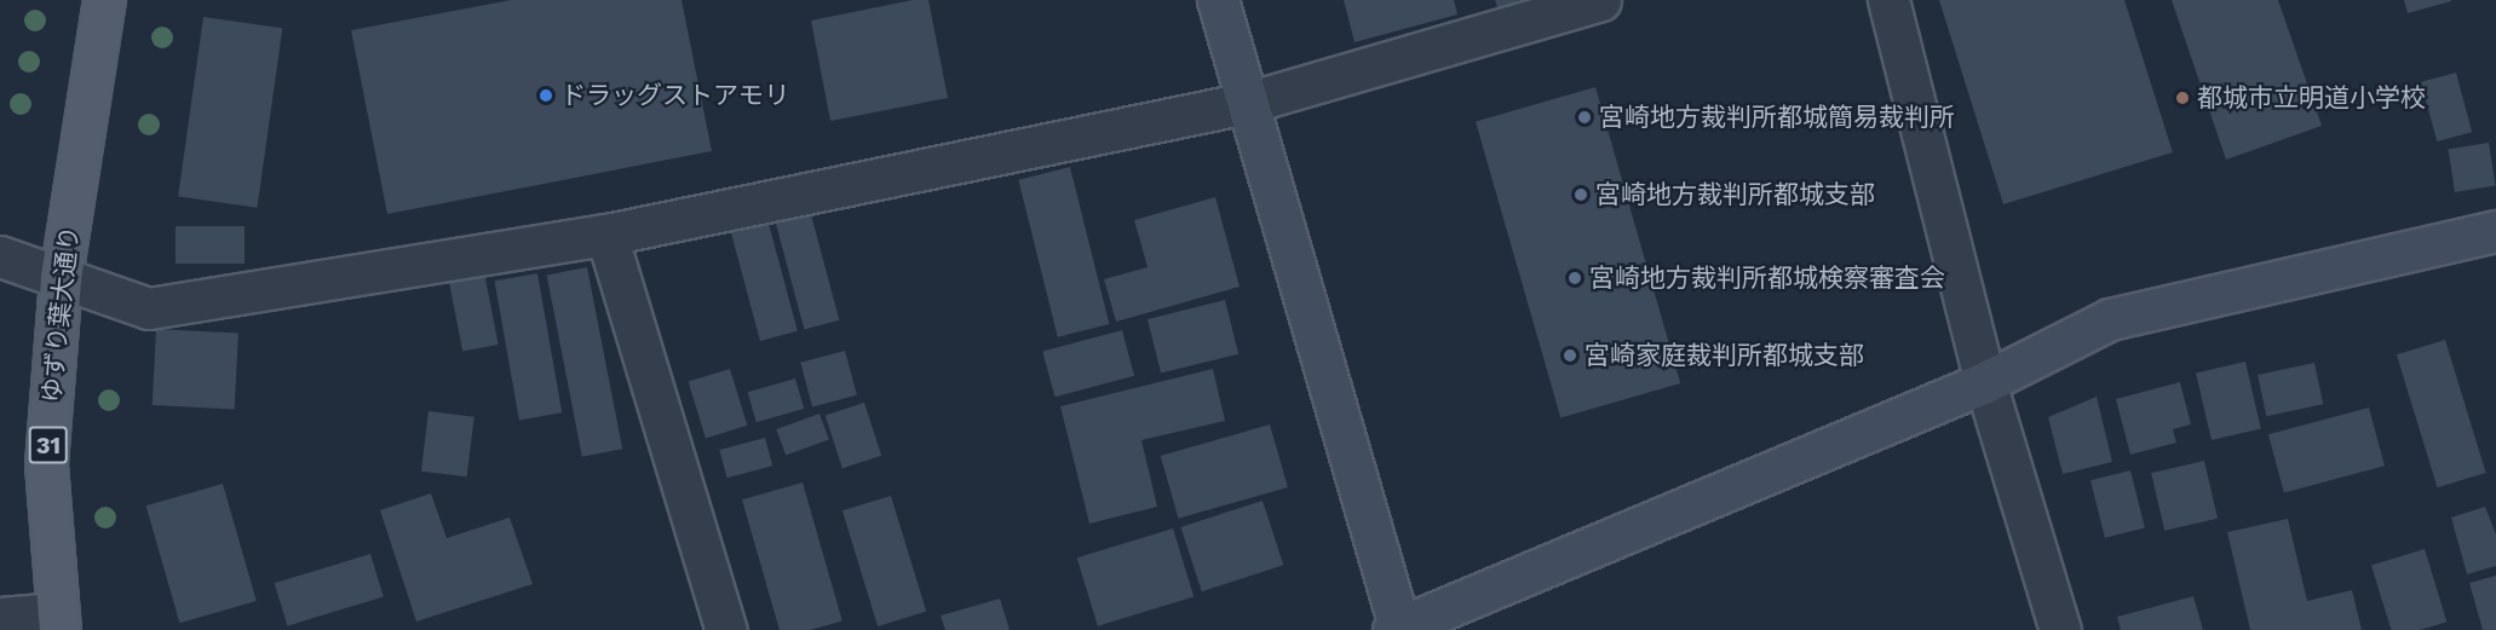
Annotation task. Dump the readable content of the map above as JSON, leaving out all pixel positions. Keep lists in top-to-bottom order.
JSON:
{
  "streets": {
    "main road": ["ゆずり葉大通り", "31"]
  },
  "places": [
    "ドラッグストアモリ",
    "都城市立明道小学校",
    "宮崎地方裁判所都城簡易裁判所",
    "宮崎地方裁判所都城支部",
    "宮崎地方裁判所都城検察審査会",
    "宮崎家庭裁判所都城支部"
  ]
}
